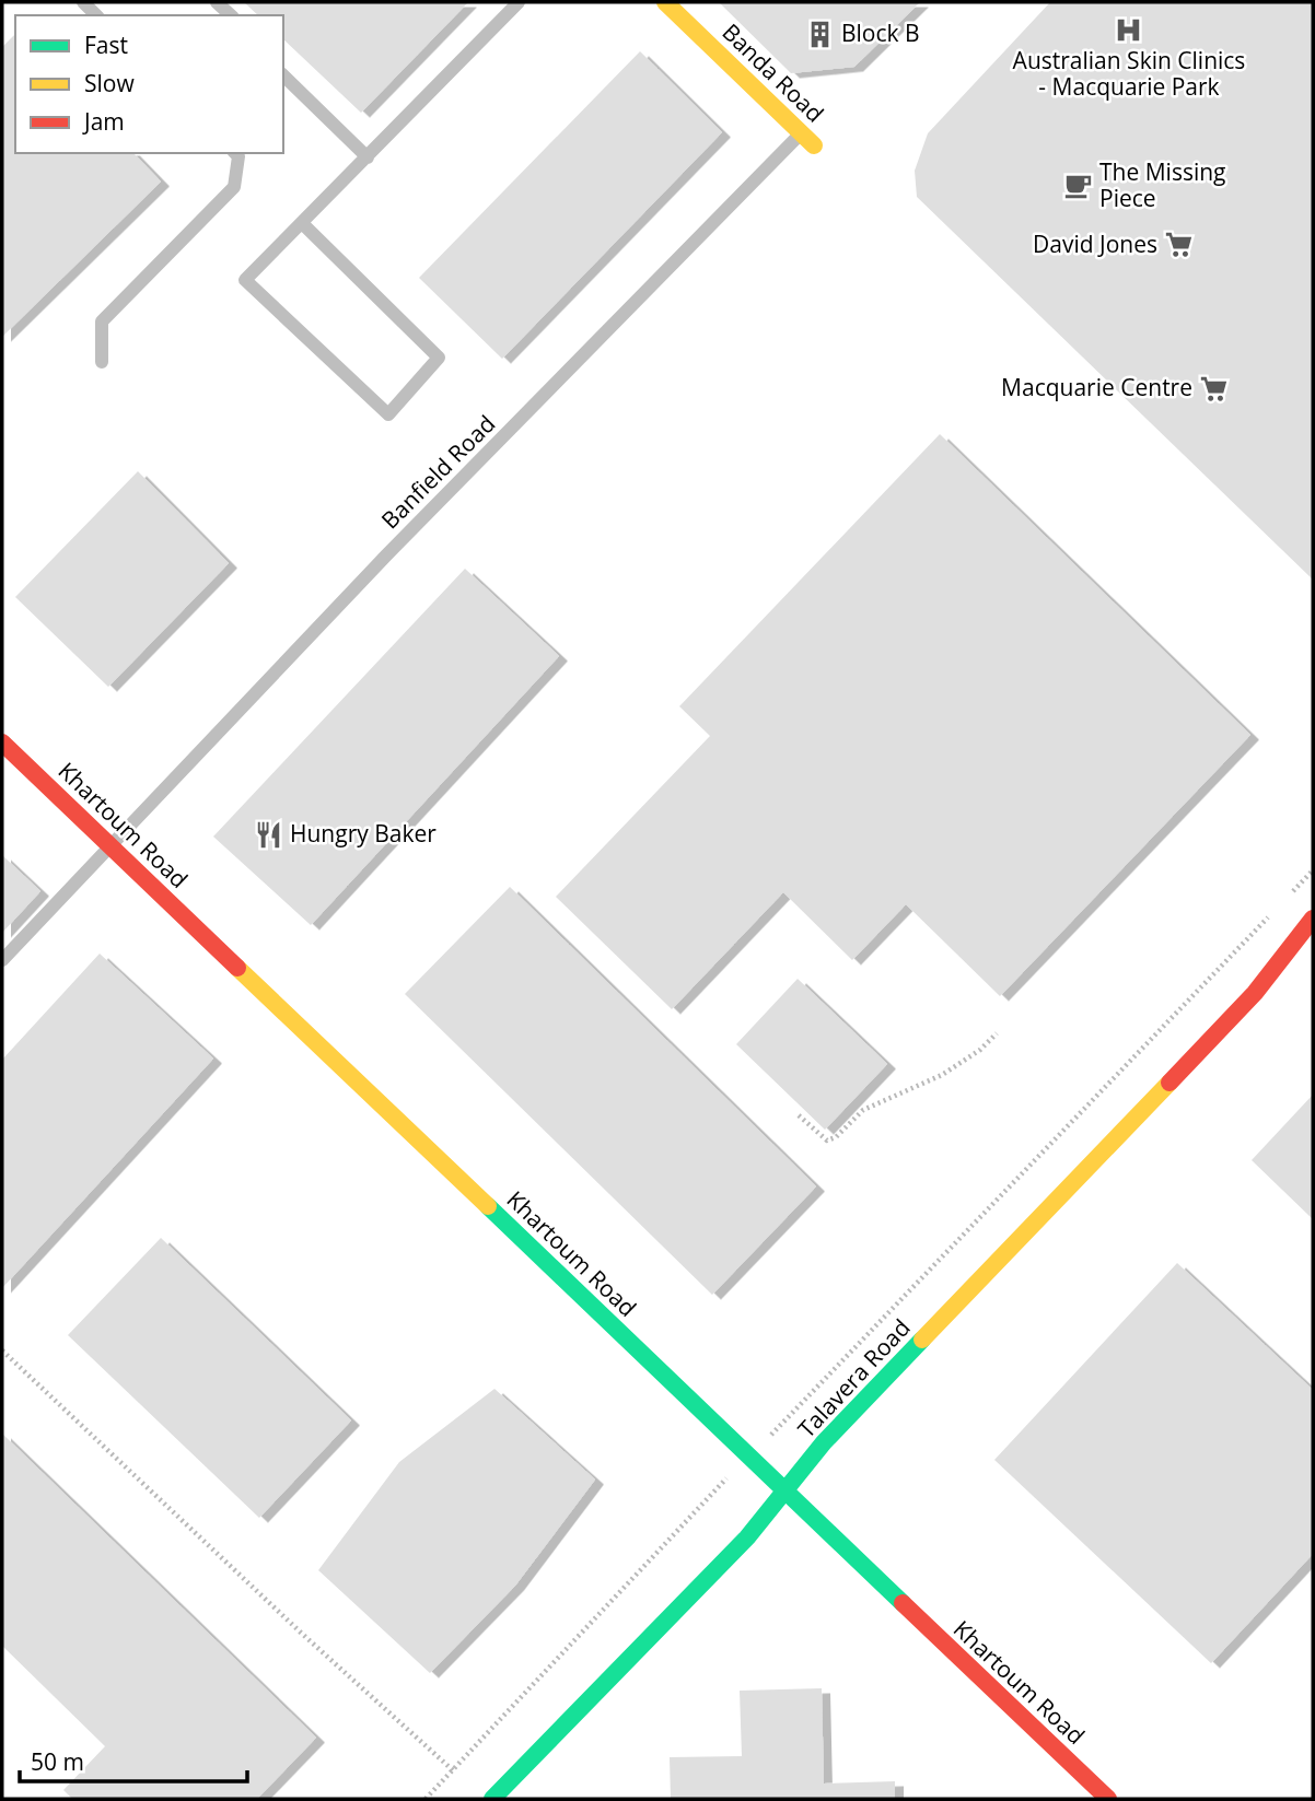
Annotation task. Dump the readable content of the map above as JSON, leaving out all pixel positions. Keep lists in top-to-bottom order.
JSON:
{
  "streets": {
    "street": ["Banda Road", "Khartoum Road", "Talavera Road"],
    "lane": ["Banfield Road"]
  },
  "crossings": [
    ["Banda Road", "Banfield Road"],
    ["Banfield Road", "Khartoum Road"],
    ["Khartoum Road", "Talavera Road"]
  ],
  "places": {
    "hospital": ["Australian Skin Clinics - Macquarie Park"],
    "building": ["Block B"],
    "cafe": ["The Missing Piece"],
    "supermarket": ["David Jones", "Macquarie Centre"],
    "restaurant": ["Hungry Baker"]
  },
  "legend": ["Fast", "Slow", "Jam"],
  "scale_bar": "50 m"
}
